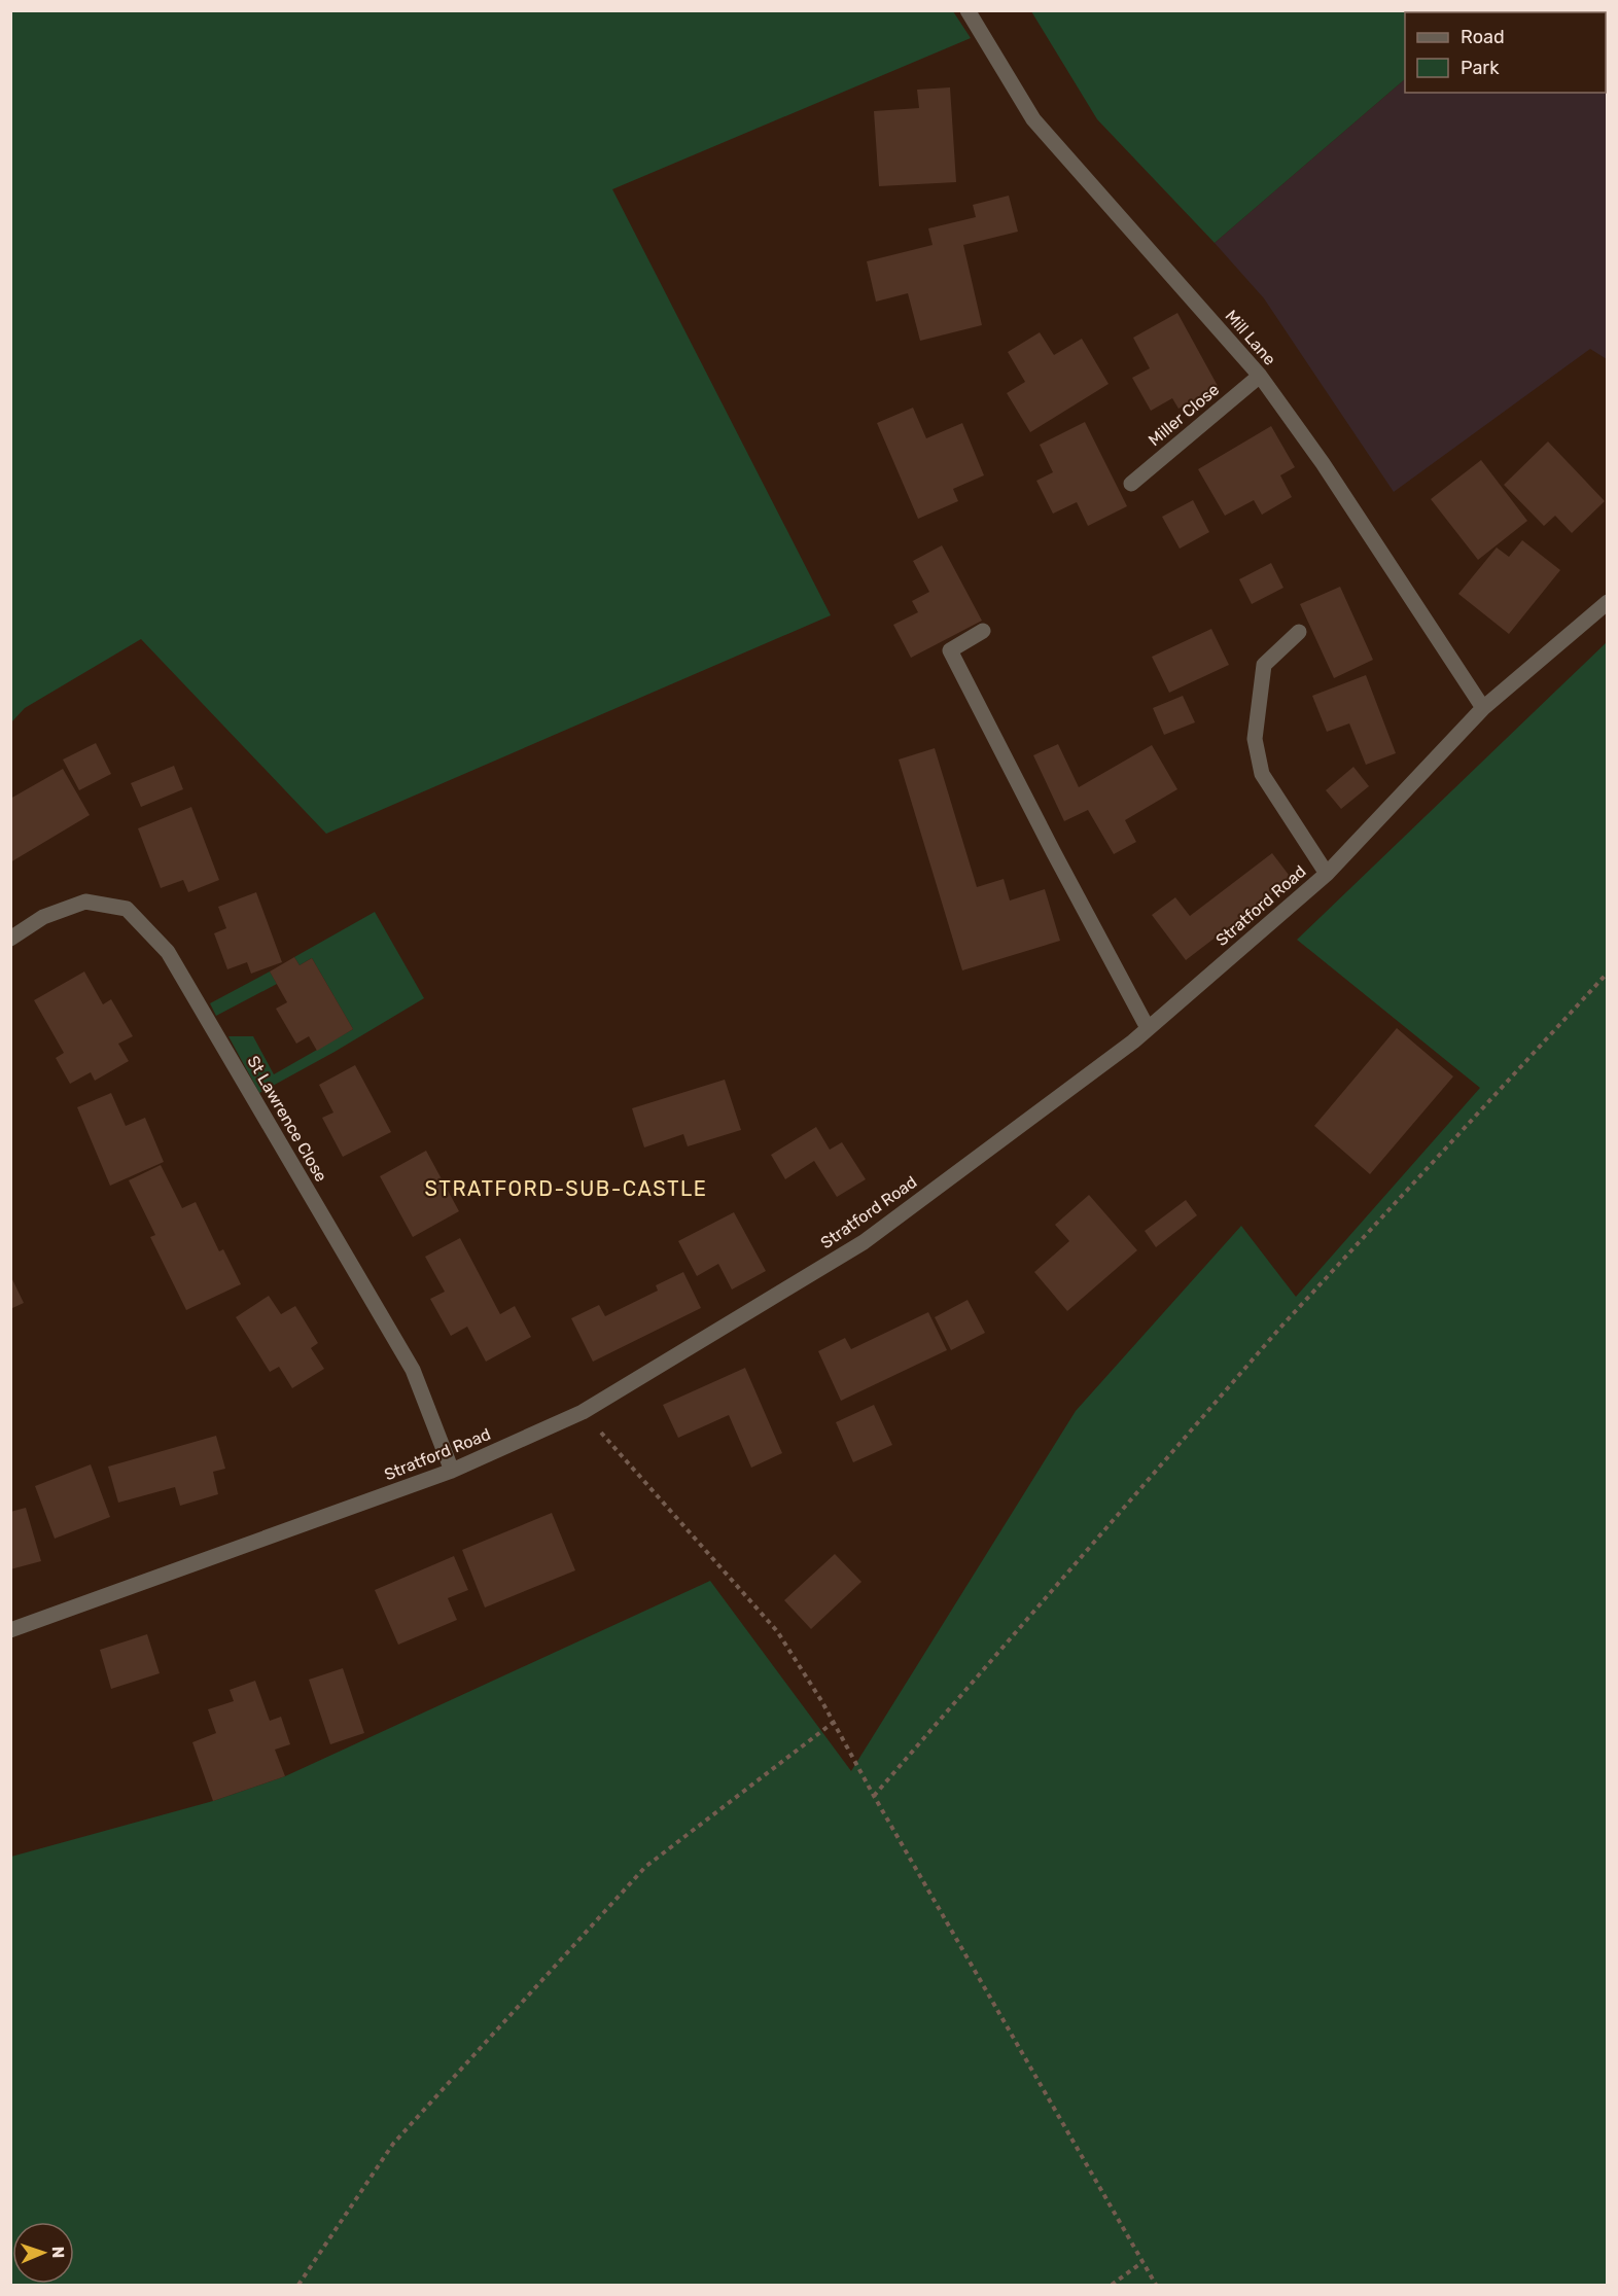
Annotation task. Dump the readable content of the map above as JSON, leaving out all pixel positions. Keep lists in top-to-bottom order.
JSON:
{
  "streets": {
    "street": [
      "Mill Lane",
      "Miller Close",
      "Stratford Road",
      "St Lawrence Close"
    ]
  },
  "crossings": [
    ["Mill Lane", "Miller Close"],
    ["Mill Lane", "Stratford Road"],
    ["Stratford Road", "St Lawrence Close"]
  ],
  "districts": ["STRATFORD-SUB-CASTLE"],
  "legend": ["Road", "Park"],
  "north": "right"
}
